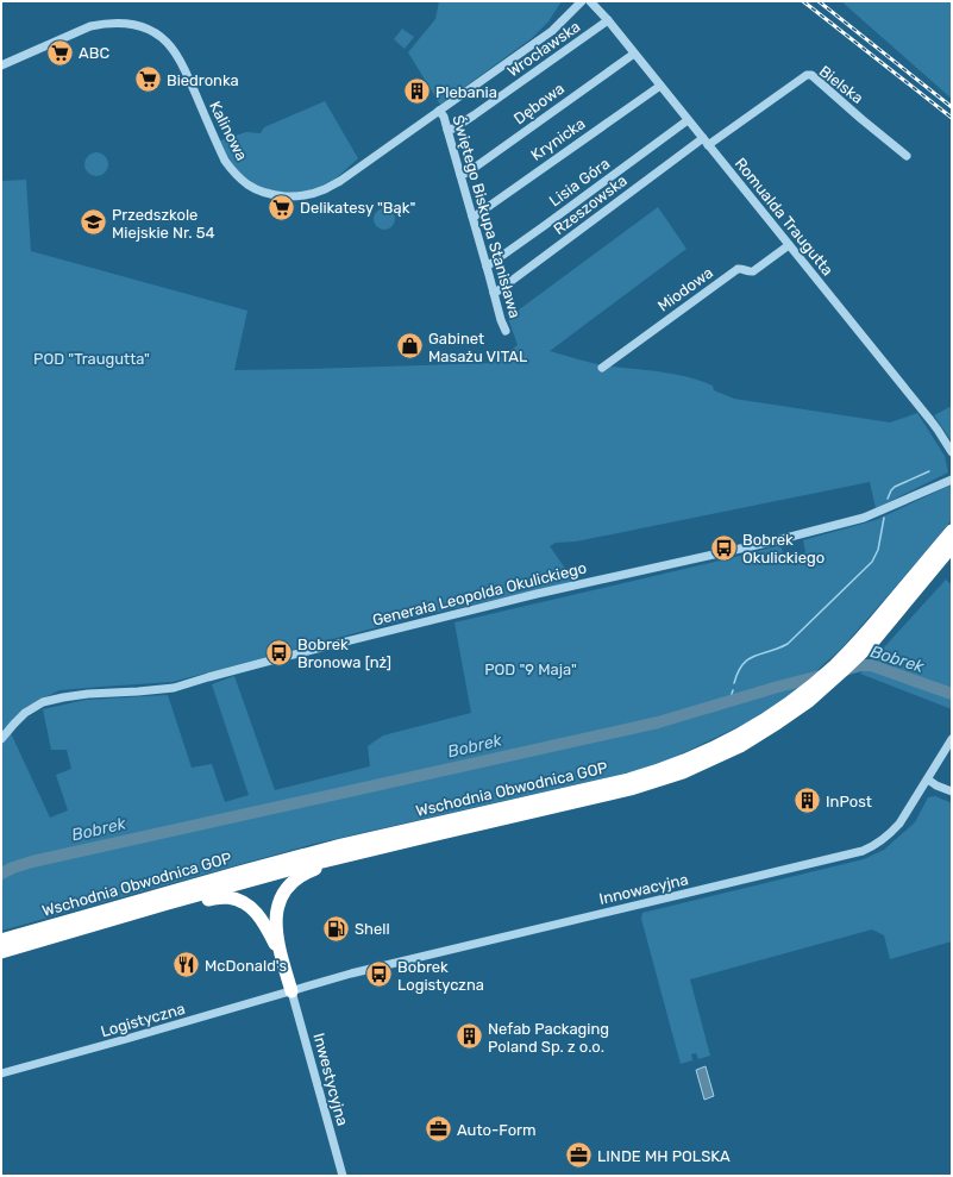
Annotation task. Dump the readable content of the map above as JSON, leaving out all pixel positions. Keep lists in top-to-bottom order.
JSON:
{
  "streets": {
    "highway": ["Wschodnia Obwodnica GOP"],
    "street": [
      "Wrocławska",
      "Bielska",
      "Dębowa",
      "Kalinowa",
      "Krynicka",
      "Lisia Góra",
      "Rzeszowska",
      "Świętego Biskupa Stanisława",
      "Romualda Traugutta",
      "Miodowa",
      "Generała Leopolda Okulickiego",
      "Innowacyjna",
      "Logistyczna",
      "Inwestycyjna"
    ]
  },
  "crossings": [
    ["Wrocławska", "Świętego Biskupa Stanisława"],
    ["Wrocławska", "Romualda Traugutta"],
    ["Bielska", "Rzeszowska"],
    ["Bielska", "Romualda Traugutta"],
    ["Dębowa", "Świętego Biskupa Stanisława"],
    ["Dębowa", "Romualda Traugutta"],
    ["Kalinowa", "Świętego Biskupa Stanisława"],
    ["Krynicka", "Świętego Biskupa Stanisława"],
    ["Krynicka", "Romualda Traugutta"],
    ["Lisia Góra", "Świętego Biskupa Stanisława"],
    ["Lisia Góra", "Romualda Traugutta"],
    ["Rzeszowska", "Świętego Biskupa Stanisława"],
    ["Rzeszowska", "Romualda Traugutta"],
    ["Romualda Traugutta", "Miodowa"],
    ["Innowacyjna", "Logistyczna"],
    ["Innowacyjna", "Inwestycyjna"],
    ["Logistyczna", "Inwestycyjna"]
  ],
  "water": ["Bobrek"],
  "parks": ["POD \"Traugutta\"", "POD \"9 Maja\""],
  "places": {
    "supermarket": ["ABC", "Biedronka", "Delikatesy \"Bąk\""],
    "building": ["Plebania", "InPost", "Nefab Packaging Poland Sp. z o.o."],
    "school or university": ["Przedszkole Miejskie Nr. 54"],
    "shop": ["Gabinet Masażu VITAL"],
    "bus stop": ["Bobrek Okulickiego", "Bobrek Bronowa [nż]", "Bobrek Logistyczna"],
    "fuel station": ["Shell"],
    "restaurant": ["McDonald's"],
    "office": ["Auto-Form", "LINDE MH POLSKA"]
  }
}
